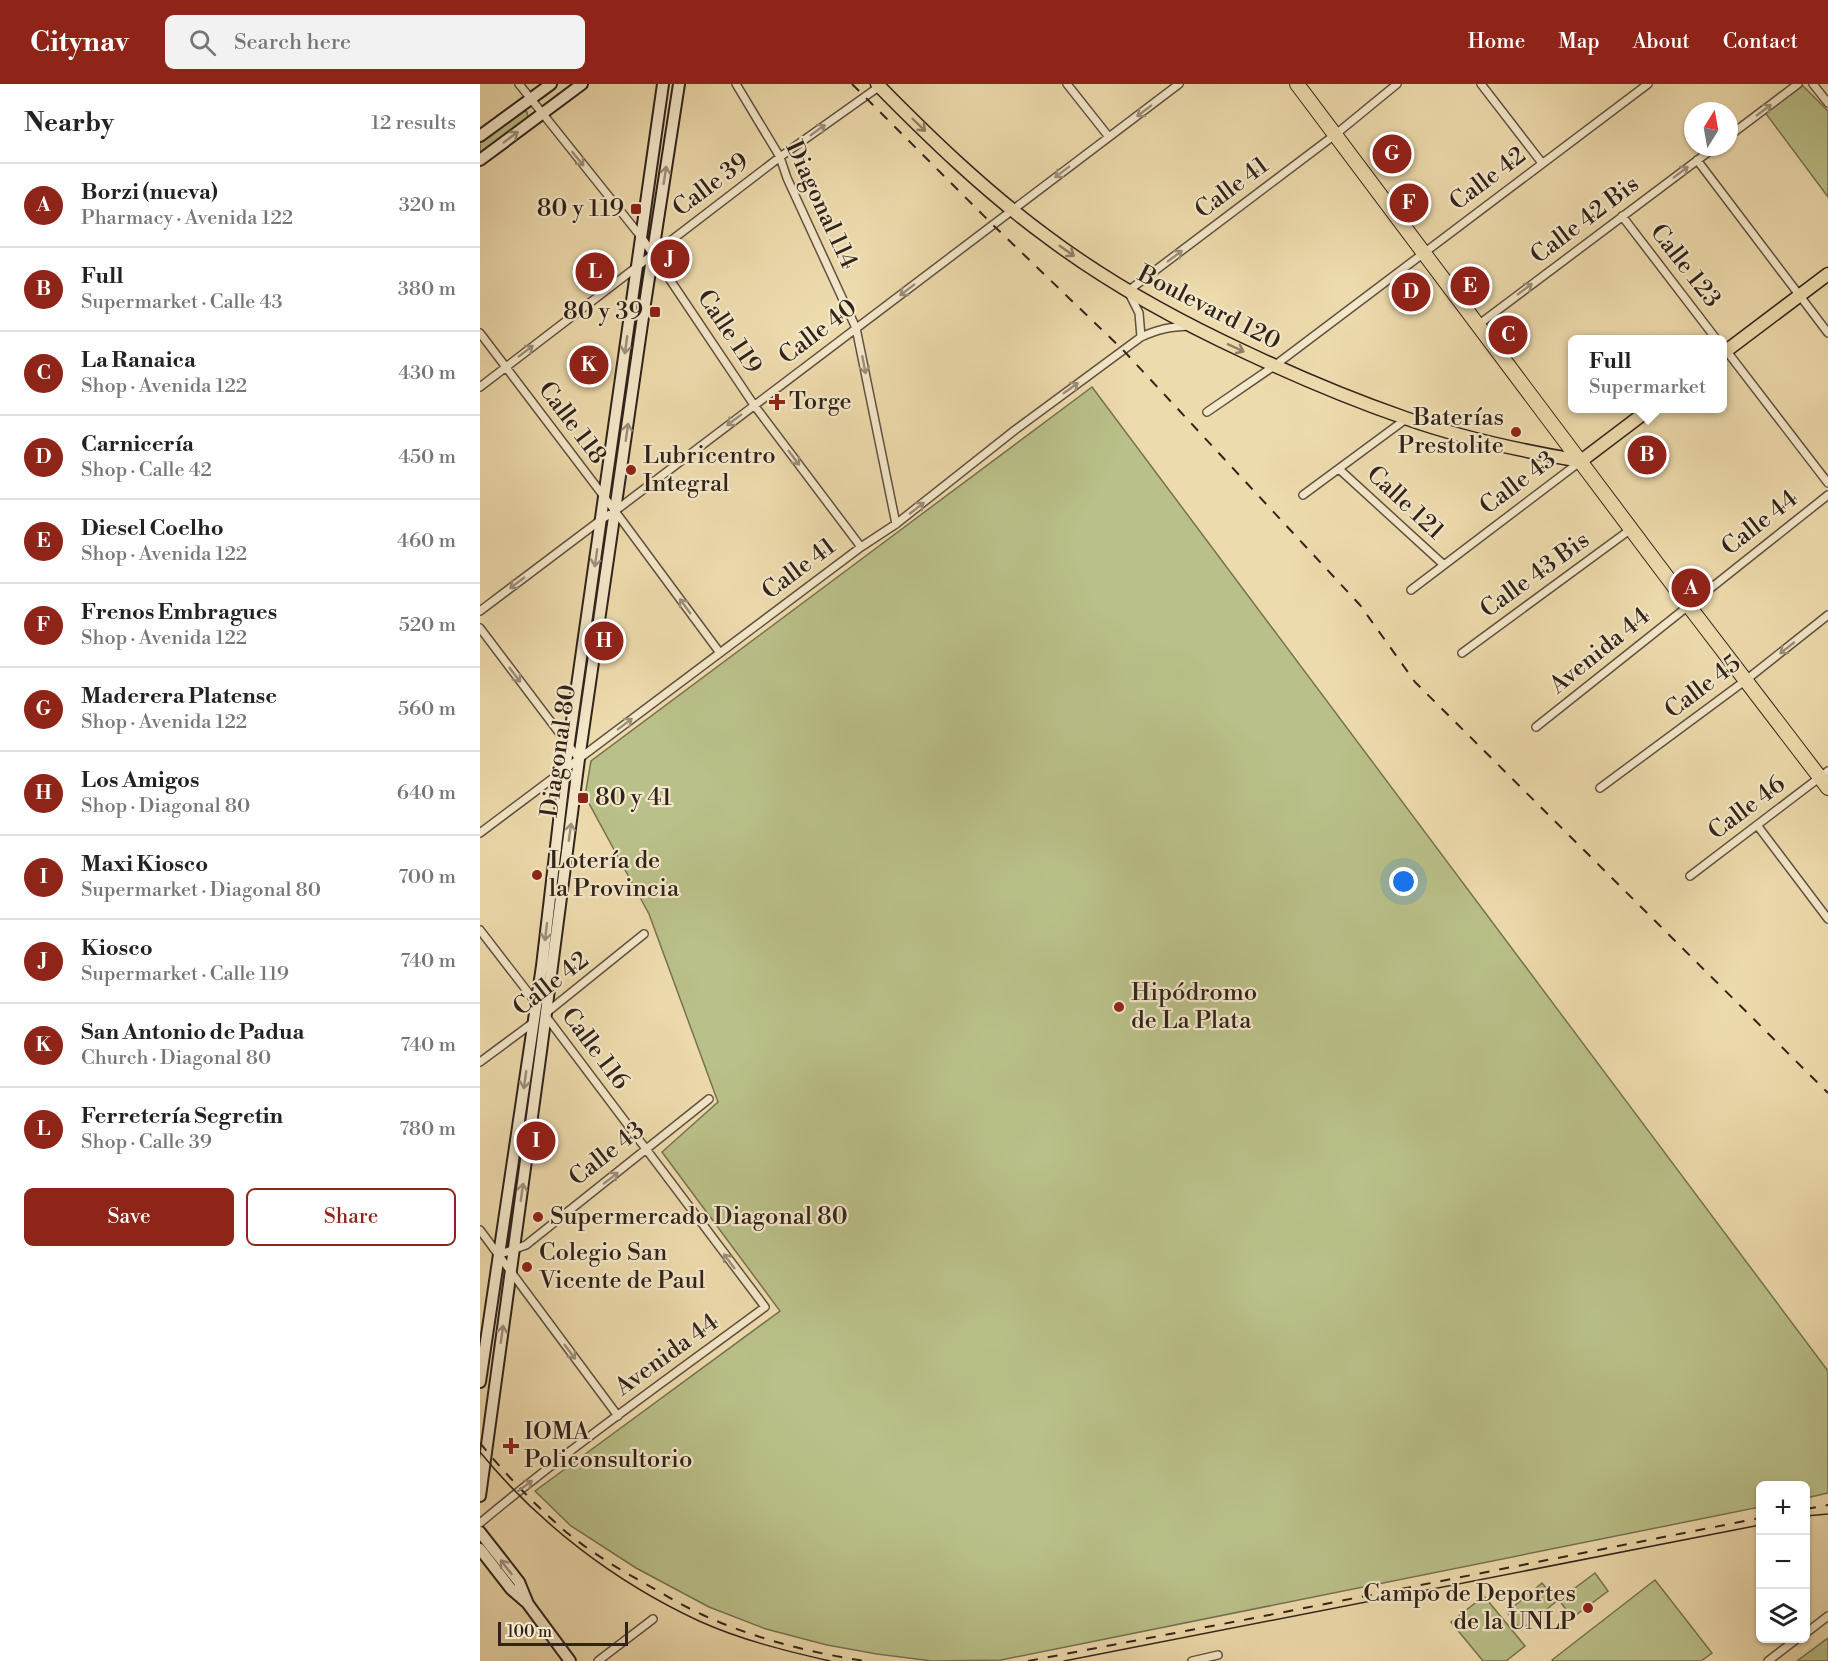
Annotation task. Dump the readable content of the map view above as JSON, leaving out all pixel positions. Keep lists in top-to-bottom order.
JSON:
{
  "streets": {
    "main road": ["Boulevard 120", "Calle 43", "Diagonal 80"],
    "street": [
      "Calle 42",
      "Calle 39",
      "Calle 41",
      "Diagonal 114",
      "Calle 42 Bis",
      "Calle 123",
      "Calle 119",
      "Calle 40",
      "Calle 118",
      "Calle 121",
      "Calle 44",
      "Calle 43 Bis",
      "Avenida 44",
      "Calle 45",
      "Calle 46",
      "Calle 116"
    ]
  },
  "crossings": [
    ["Calle 42", "Boulevard 120"],
    ["Calle 42", "Diagonal 80"],
    ["Calle 42", "Calle 116"],
    ["Calle 39", "Diagonal 114"],
    ["Calle 39", "Boulevard 120"],
    ["Calle 39", "Calle 119"],
    ["Calle 39", "Calle 118"],
    ["Calle 39", "Diagonal 80"],
    ["Calle 41", "Diagonal 114"],
    ["Calle 41", "Boulevard 120"],
    ["Calle 41", "Calle 119"],
    ["Calle 41", "Calle 118"],
    ["Calle 41", "Diagonal 80"],
    ["Diagonal 114", "Calle 40"],
    ["Calle 42 Bis", "Calle 123"],
    ["Boulevard 120", "Calle 40"],
    ["Boulevard 120", "Calle 43"],
    ["Calle 119", "Calle 40"],
    ["Calle 119", "Diagonal 80"],
    ["Calle 40", "Calle 118"],
    ["Calle 40", "Diagonal 80"],
    ["Calle 118", "Diagonal 80"],
    ["Calle 43", "Calle 121"],
    ["Calle 43", "Diagonal 80"],
    ["Calle 43", "Calle 116"],
    ["Calle 44", "Avenida 44"],
    ["Avenida 44", "Calle 116"],
    ["Diagonal 80", "Calle 116"]
  ],
  "one_way": [
    "Calle 39",
    "Calle 41",
    "Diagonal 114",
    "Calle 42 Bis",
    "Boulevard 120",
    "Calle 119",
    "Calle 40",
    "Calle 118",
    "Calle 45",
    "Calle 116"
  ],
  "places": {
    "transit": ["80 y 119", "80 y 39", "80 y 41"],
    "health": ["Torge", "IOMA Policonsultorio"],
    "other": [
      "Baterías Prestolite",
      "Lubricentro Integral",
      "Lotería de la Provincia",
      "Hipódromo de La Plata",
      "Supermercado Diagonal 80",
      "Colegio San Vicente de Paul",
      "Campo de Deportes de la UNLP"
    ]
  },
  "scale_bar": "100 m",
  "north": "top",
  "page": {
    "header": "Citynav",
    "search": "Search here",
    "nav": [
      "Home",
      "Map",
      "About",
      "Contact"
    ],
    "heading": ["Nearby", "12 results"],
    "pins": [
      "G",
      "F",
      "J",
      "L",
      "E",
      "D",
      "C",
      "K",
      "B",
      "A",
      "H",
      "I"
    ],
    "list": [
      {
        "mark": "A",
        "name": "Borzi (nueva)",
        "note": "Pharmacy · Avenida 122",
        "value": "320 m"
      },
      {
        "mark": "B",
        "name": "Full",
        "note": "Supermarket · Calle 43",
        "value": "380 m"
      },
      {
        "mark": "C",
        "name": "La Ranaica",
        "note": "Shop · Avenida 122",
        "value": "430 m"
      },
      {
        "mark": "D",
        "name": "Carnicería",
        "note": "Shop · Calle 42",
        "value": "450 m"
      },
      {
        "mark": "E",
        "name": "Diesel Coelho",
        "note": "Shop · Avenida 122",
        "value": "460 m"
      },
      {
        "mark": "F",
        "name": "Frenos Embragues",
        "note": "Shop · Avenida 122",
        "value": "520 m"
      },
      {
        "mark": "G",
        "name": "Maderera Platense",
        "note": "Shop · Avenida 122",
        "value": "560 m"
      },
      {
        "mark": "H",
        "name": "Los Amigos",
        "note": "Shop · Diagonal 80",
        "value": "640 m"
      },
      {
        "mark": "I",
        "name": "Maxi Kiosco",
        "note": "Supermarket · Diagonal 80",
        "value": "700 m"
      },
      {
        "mark": "J",
        "name": "Kiosco",
        "note": "Supermarket · Calle 119",
        "value": "740 m"
      },
      {
        "mark": "K",
        "name": "San Antonio de Padua",
        "note": "Church · Diagonal 80",
        "value": "740 m"
      },
      {
        "mark": "L",
        "name": "Ferretería Segretin",
        "note": "Shop · Calle 39",
        "value": "780 m"
      }
    ],
    "popup": ["Full", "Supermarket"],
    "buttons": ["Save", "Share"],
    "map_buttons": ["+", "−"],
    "scale": "100 m"
  }
}
